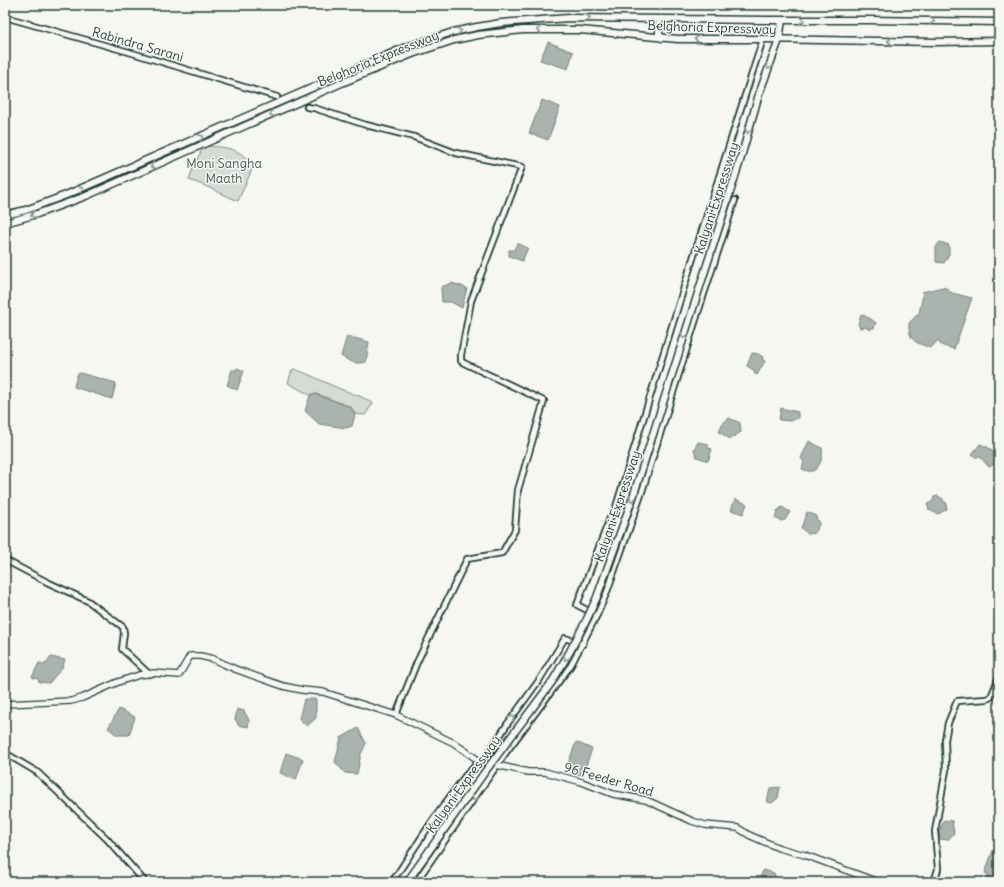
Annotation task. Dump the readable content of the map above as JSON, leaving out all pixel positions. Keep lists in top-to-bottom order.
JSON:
{
  "streets": {
    "highway": ["Belghoria Expressway", "Kalyani Expressway"],
    "main road": ["96 Feeder Road"],
    "street": ["Rabindra Sarani"]
  },
  "crossings": [
    ["Belghoria Expressway", "Kalyani Expressway"],
    ["Kalyani Expressway", "96 Feeder Road"]
  ],
  "one_way": ["Kalyani Expressway"],
  "parks": ["Moni Sangha Maath"]
}
